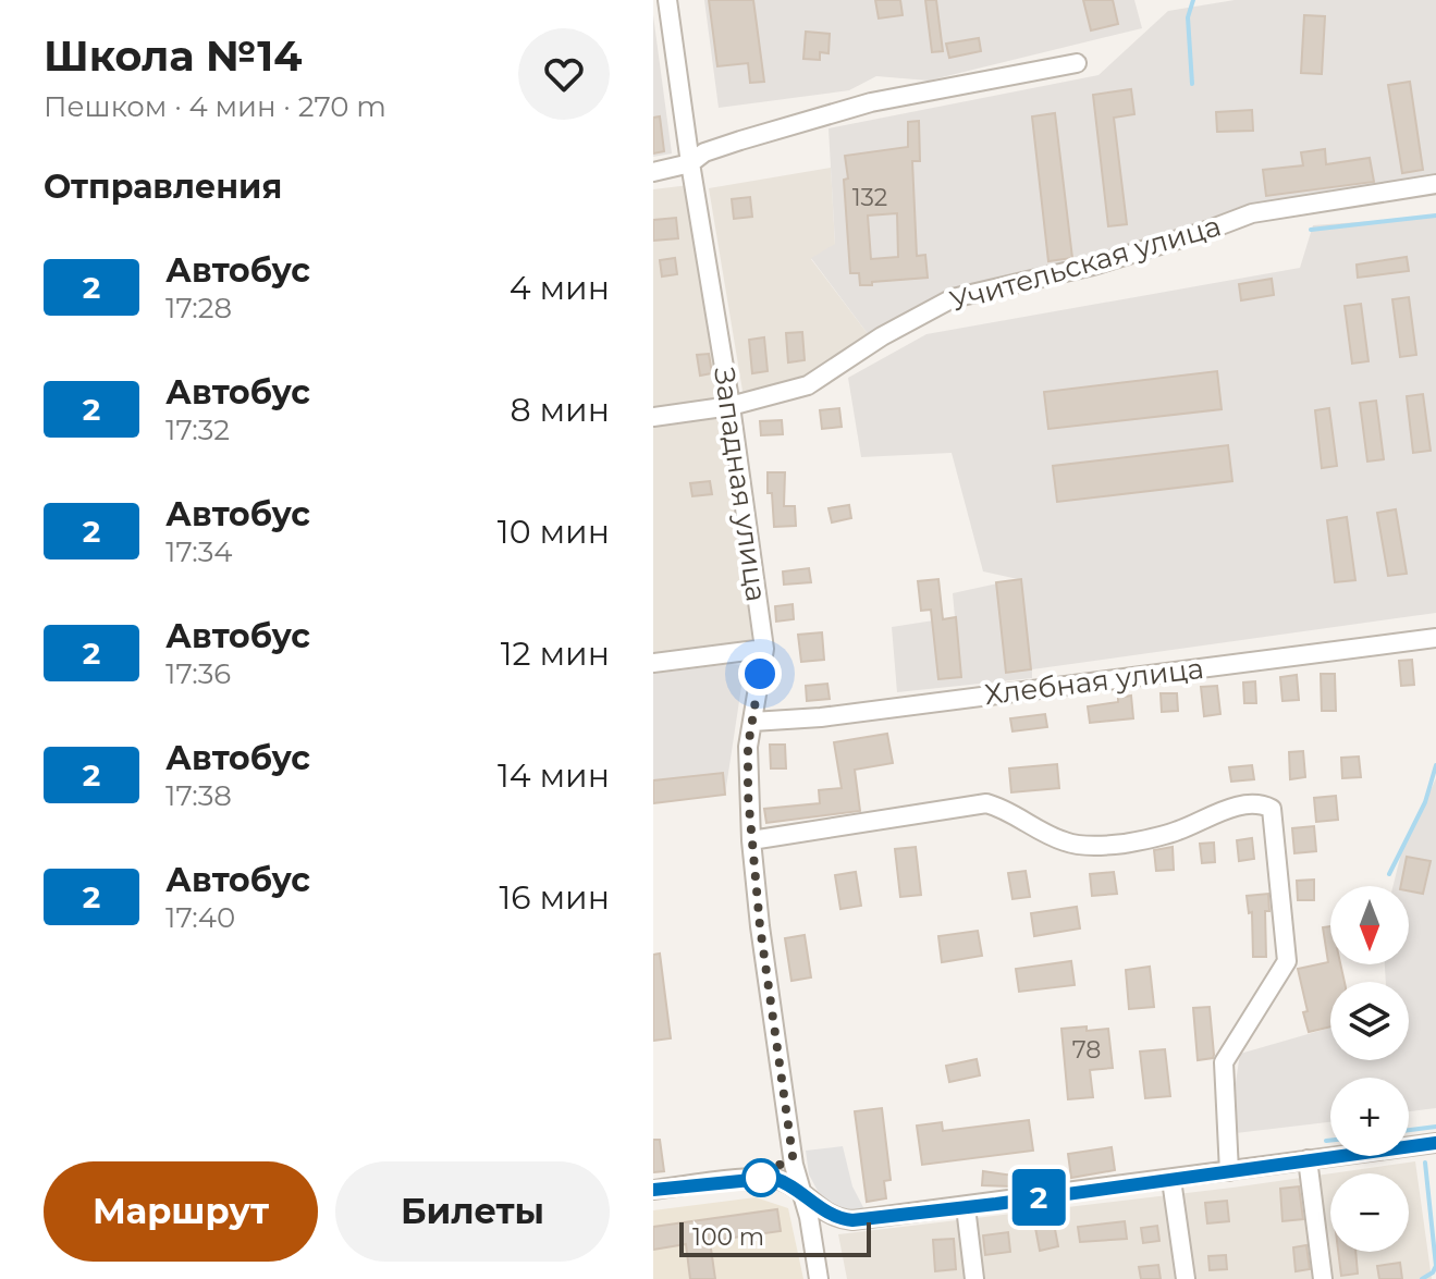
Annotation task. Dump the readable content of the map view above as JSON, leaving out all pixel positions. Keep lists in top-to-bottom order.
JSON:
{
  "streets": {
    "street": ["Учительская улица", "Западная улица", "Хлебная улица"]
  },
  "crossings": [
    ["Учительская улица", "Западная улица"],
    ["Западная улица", "Хлебная улица"]
  ],
  "lines": ["bus line 2"],
  "house_numbers": ["132", "78"],
  "scale_bar": "100 m",
  "north": "bottom",
  "page": {
    "heading": [
      ["Школа №14", "Пешком · 4 мин · 270 m"],
      "Отправления"
    ],
    "on_map": "2",
    "list": [
      {
        "mark": "2",
        "name": "Автобус",
        "note": "17:28",
        "value": "4 мин"
      },
      {
        "mark": "2",
        "name": "Автобус",
        "note": "17:32",
        "value": "8 мин"
      },
      {
        "mark": "2",
        "name": "Автобус",
        "note": "17:34",
        "value": "10 мин"
      },
      {
        "mark": "2",
        "name": "Автобус",
        "note": "17:36",
        "value": "12 мин"
      },
      {
        "mark": "2",
        "name": "Автобус",
        "note": "17:38",
        "value": "14 мин"
      },
      {
        "mark": "2",
        "name": "Автобус",
        "note": "17:40",
        "value": "16 мин"
      }
    ],
    "map_buttons": ["+", "−"],
    "buttons": ["Маршрут", "Билеты"],
    "scale": "100 m"
  }
}
